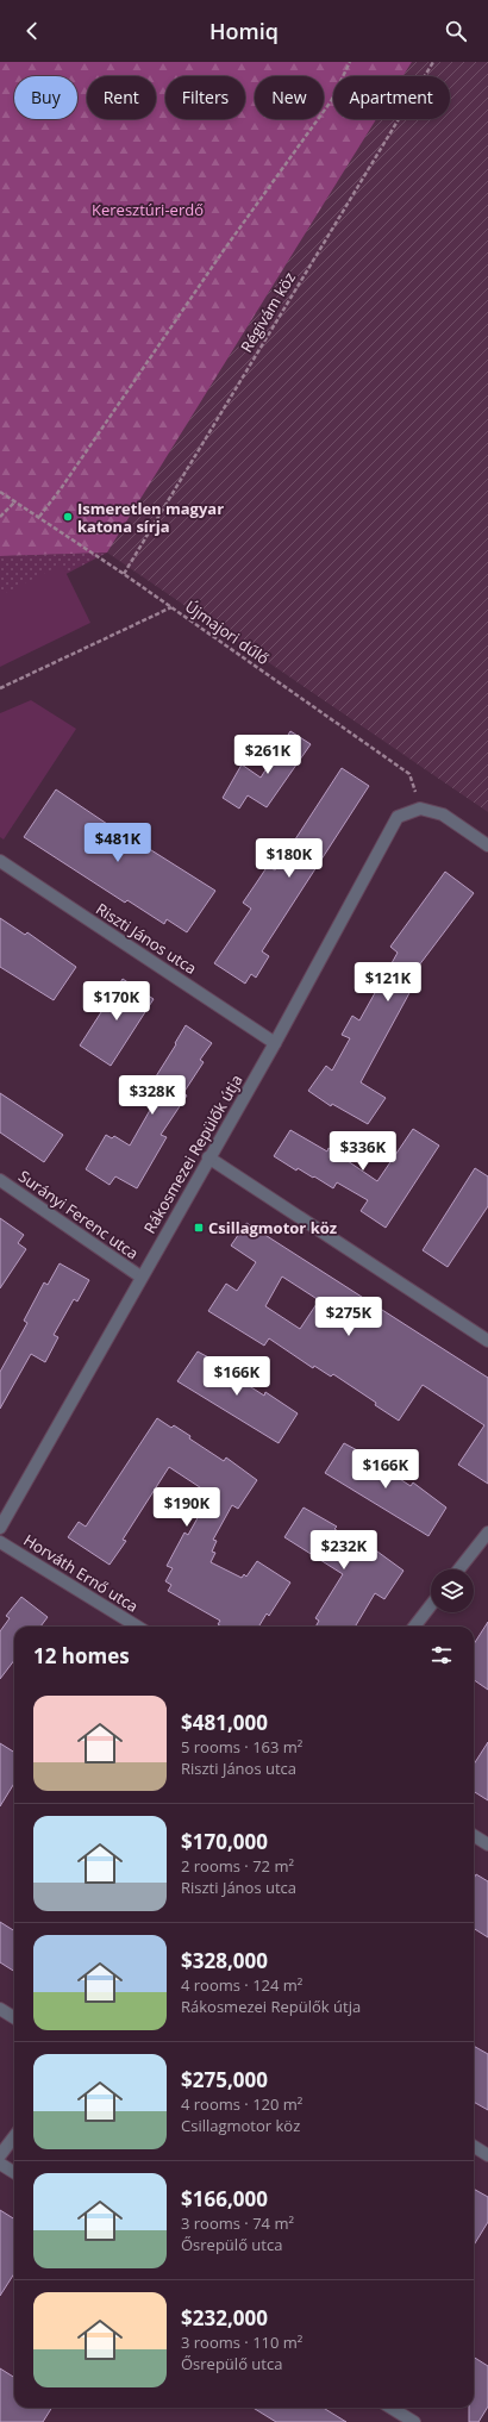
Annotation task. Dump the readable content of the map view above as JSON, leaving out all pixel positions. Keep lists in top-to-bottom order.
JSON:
{
  "streets": {
    "street": [
      "Riszti János utca",
      "Rákosmezei Repülők útja",
      "Surányi Ferenc utca",
      "Horváth Ernő utca"
    ],
    "path": ["Régivám köz", "Újmajori dűlő"]
  },
  "crossings": [
    ["Régivám köz", "Újmajori dűlő"],
    ["Újmajori dűlő", "Rákosmezei Repülők útja"],
    ["Riszti János utca", "Rákosmezei Repülők útja"],
    ["Rákosmezei Repülők útja", "Surányi Ferenc utca"]
  ],
  "parks": ["Keresztúri-erdő"],
  "places": {
    "other": ["Ismeretlen magyar katona sírja"],
    "transit": ["Csillagmotor köz"]
  },
  "page": {
    "header": "Homiq",
    "chip": [
      "Buy",
      "Rent",
      "Filters",
      "New",
      "Apartment"
    ],
    "price": [
      "$261K",
      "$481K",
      "$180K",
      "$121K",
      "$170K",
      "$328K",
      "$336K",
      "$275K",
      "$166K",
      "$166K",
      "$190K",
      "$232K"
    ],
    "heading": "12 homes",
    "list": [
      {
        "name": "$481,000",
        "note": "5 rooms · 163 m² · Riszti János utca"
      },
      {
        "name": "$170,000",
        "note": "2 rooms · 72 m² · Riszti János utca"
      },
      {
        "name": "$328,000",
        "note": "4 rooms · 124 m² · Rákosmezei Repülők útja"
      },
      {
        "name": "$275,000",
        "note": "4 rooms · 120 m² · Csillagmotor köz"
      },
      {
        "name": "$166,000",
        "note": "3 rooms · 74 m² · Ősrepülő utca"
      },
      {
        "name": "$232,000",
        "note": "3 rooms · 110 m² · Ősrepülő utca"
      }
    ]
  }
}
